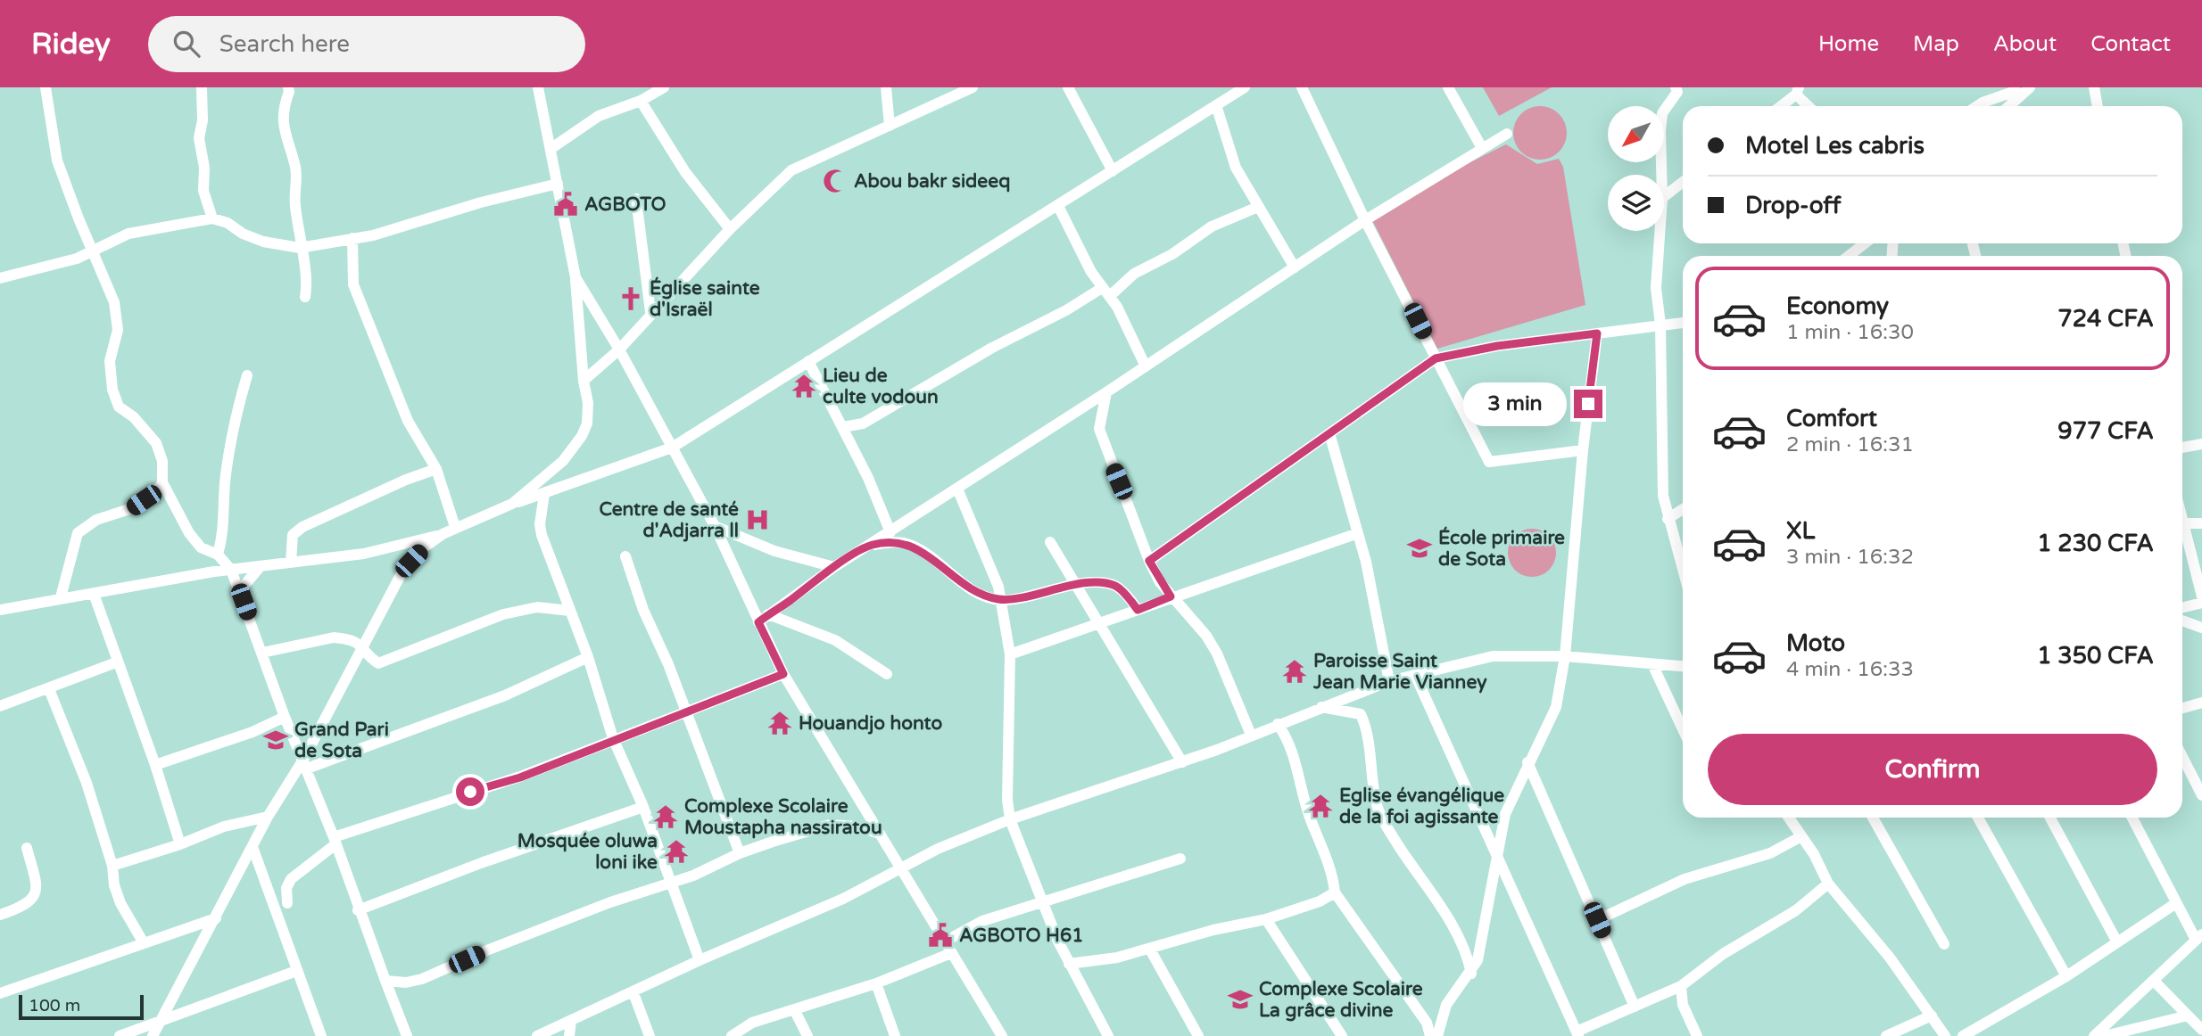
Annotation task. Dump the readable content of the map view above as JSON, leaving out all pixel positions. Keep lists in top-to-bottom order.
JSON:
{
  "places": {
    "mosque": ["Abou bakr sideeq"],
    "public building": ["AGBOTO", "AGBOTO H61"],
    "church": ["Église sainte d'Israël"],
    "temple": [
      "Lieu de culte vodoun",
      "Paroisse Saint Jean Marie Vianney",
      "Houandjo honto",
      "Eglise évangélique de la foi agissante",
      "Complexe Scolaire Moustapha nassiratou",
      "Mosquée oluwa loni ike"
    ],
    "hospital": ["Centre de santé d'Adjarra ll"],
    "school or university": ["École primaire de Sota", "Grand Pari de Sota", "Complexe Scolaire La grâce divine"]
  },
  "scale_bar": "100 m",
  "north": "bottom left",
  "page": {
    "header": "Ridey",
    "search": "Search here",
    "nav": [
      "Home",
      "Map",
      "About",
      "Contact"
    ],
    "banner": ["Motel Les cabris", "Drop-off"],
    "list": [
      {
        "name": "Economy",
        "note": "1 min · 16:30",
        "value": "724 CFA"
      },
      {
        "name": "Comfort",
        "note": "2 min · 16:31",
        "value": "977 CFA"
      },
      {
        "name": "XL",
        "note": "3 min · 16:32",
        "value": "1 230 CFA"
      },
      {
        "name": "Moto",
        "note": "4 min · 16:33",
        "value": "1 350 CFA"
      }
    ],
    "bubble": "3 min",
    "buttons": "Confirm",
    "scale": "100 m"
  }
}
